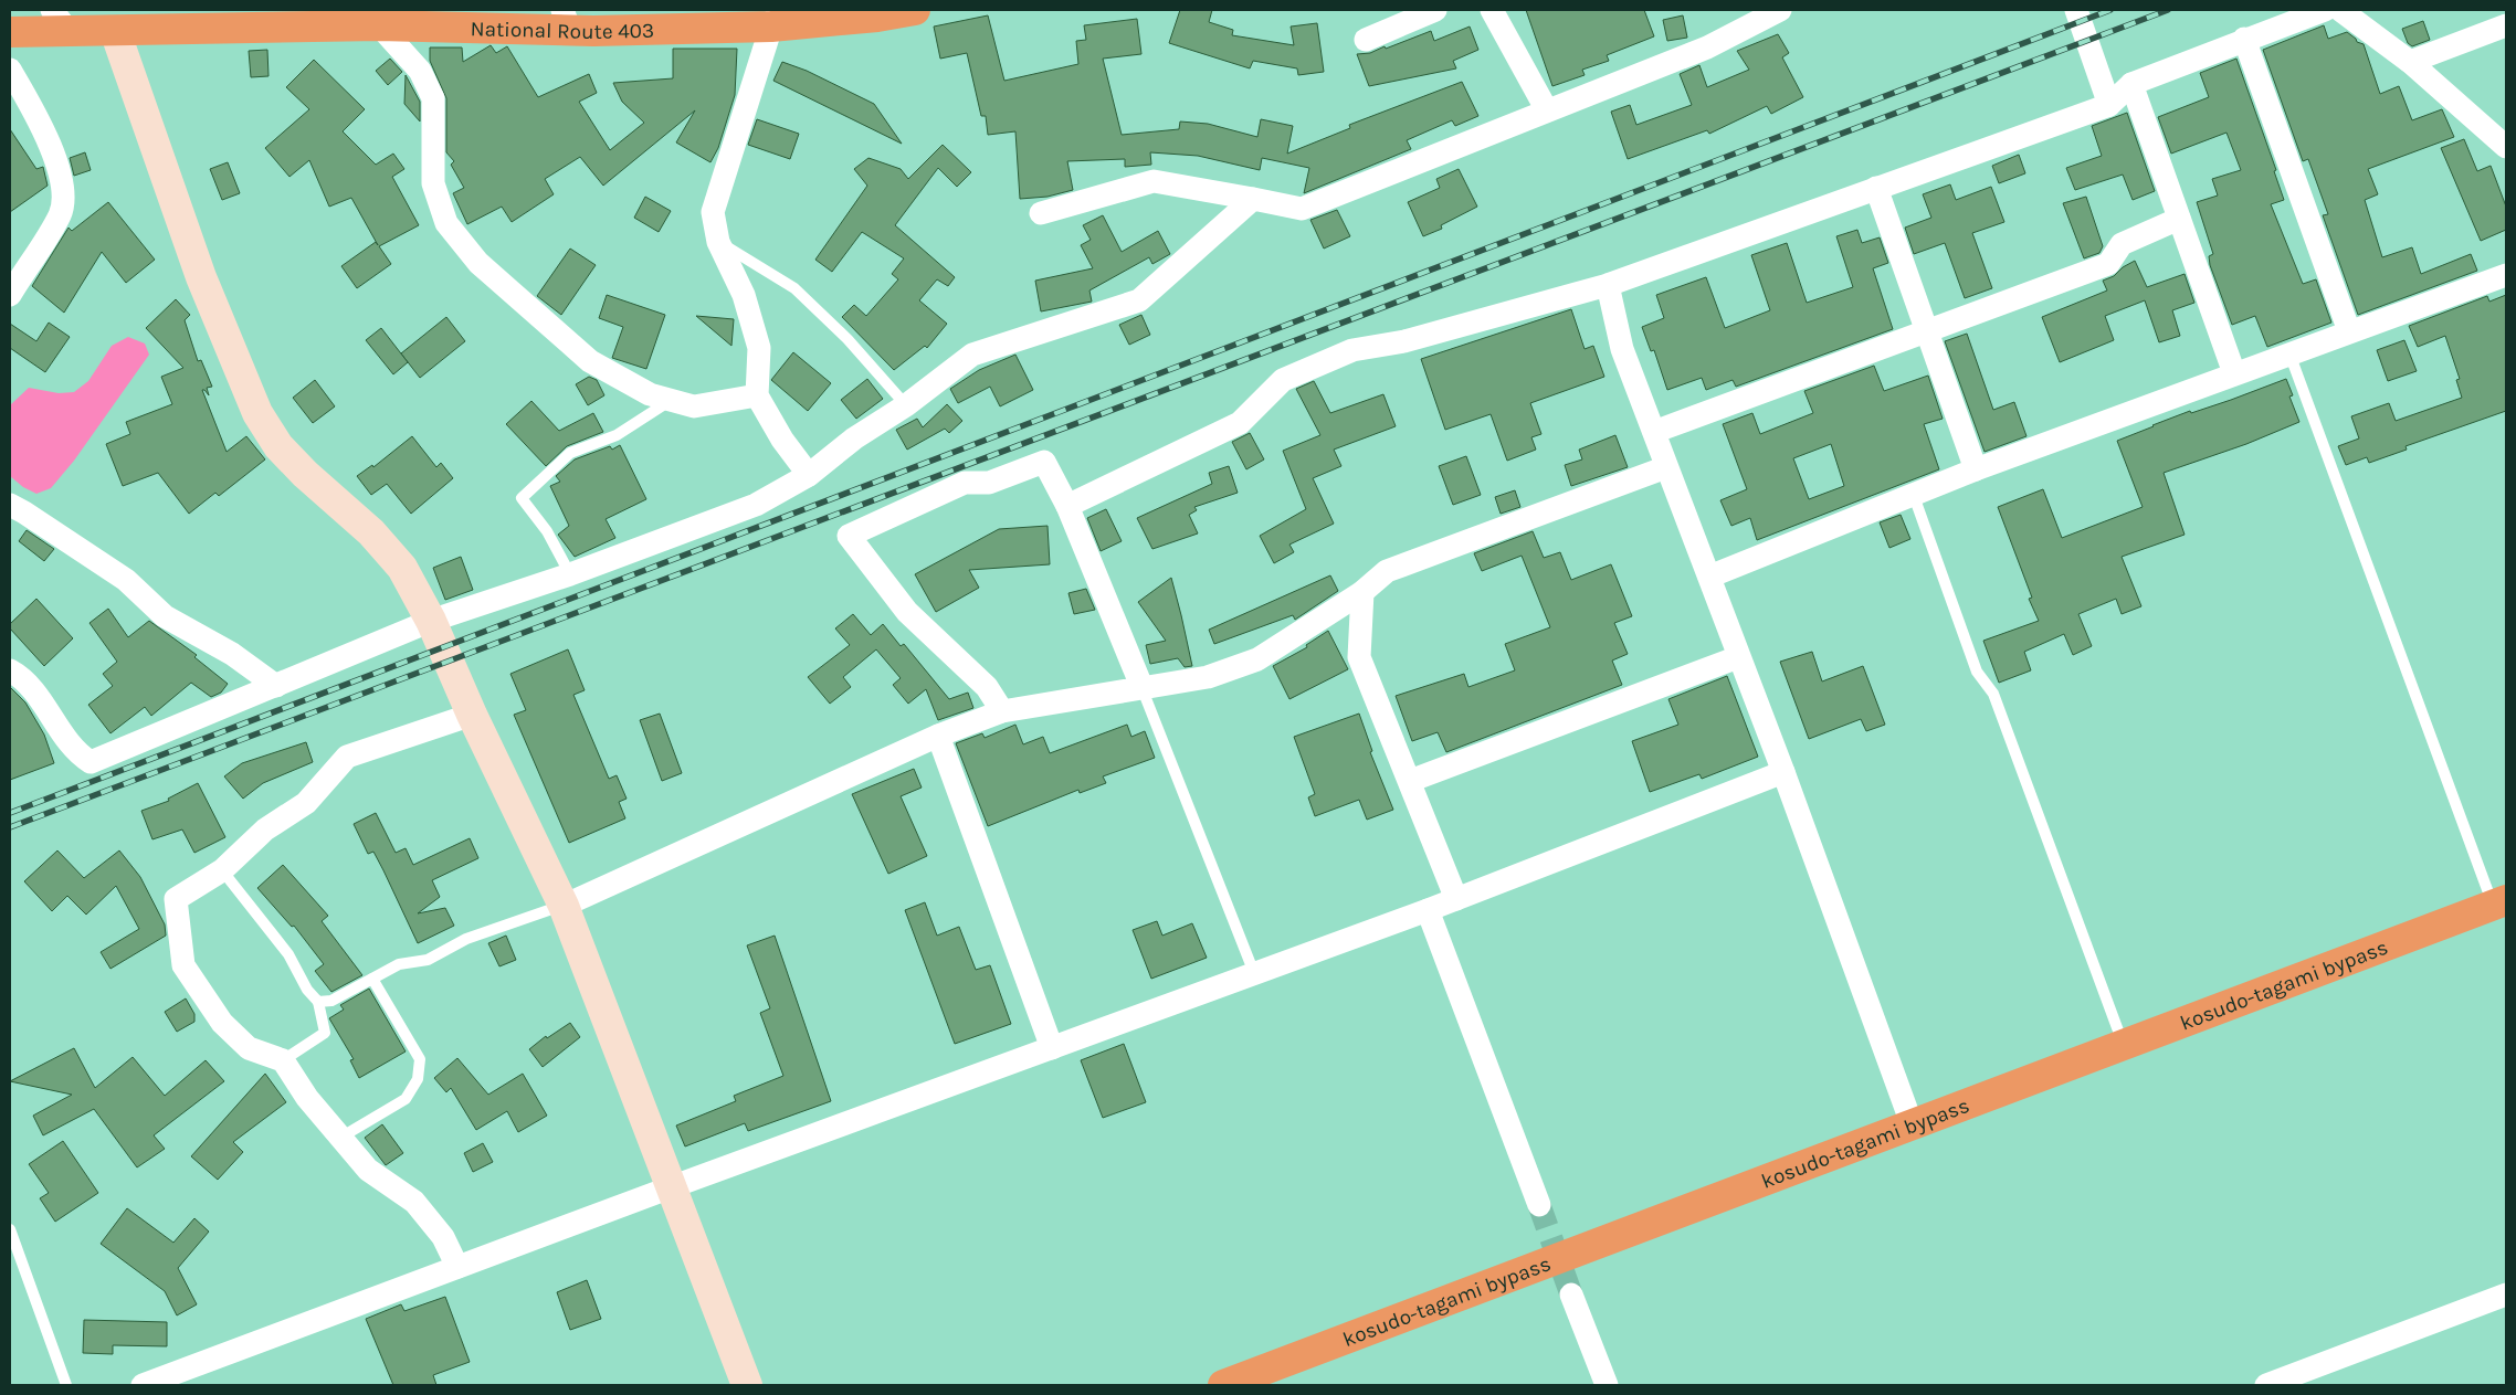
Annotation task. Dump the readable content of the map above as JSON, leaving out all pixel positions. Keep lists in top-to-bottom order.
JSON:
{
  "streets": {
    "highway": ["National Route 403", "kosudo-tagami bypass"]
  }
}
